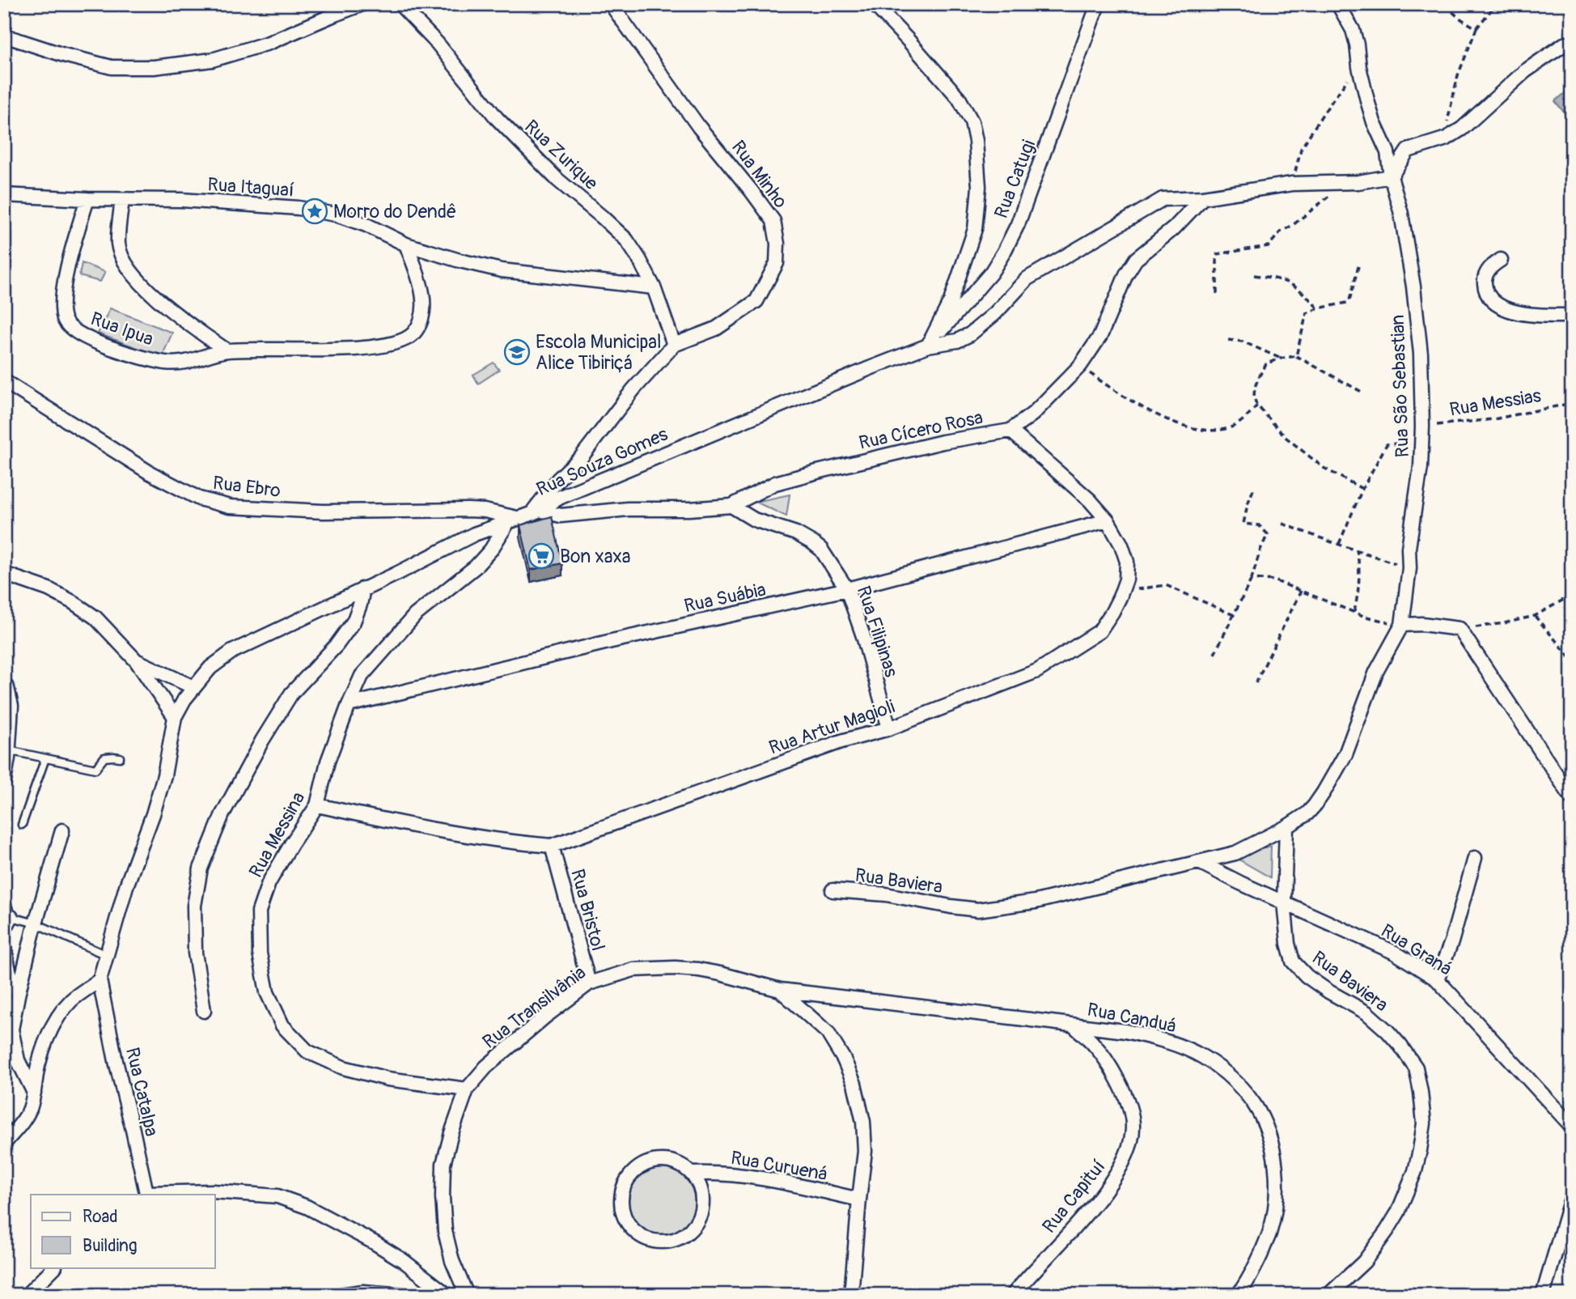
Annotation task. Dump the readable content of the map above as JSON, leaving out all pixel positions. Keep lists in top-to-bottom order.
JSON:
{
  "streets": {
    "street": [
      "Rua Zurique",
      "Rua Minho",
      "Rua Catugi",
      "Rua Itaguaí",
      "Rua Ipua",
      "Rua São Sebastian",
      "Rua Cícero Rosa",
      "Rua Souza Gomes",
      "Rua Ebro",
      "Rua Suábia",
      "Rua Filipinas",
      "Rua Artur Magioli",
      "Rua Messina",
      "Rua Baviera",
      "Rua Bristol",
      "Rua Graná",
      "Rua Transilvânia",
      "Rua Canduá",
      "Rua Catalpa",
      "Rua Curuená",
      "Rua Capituí"
    ],
    "path": ["Rua Messias"]
  },
  "crossings": [
    ["Rua Zurique", "Rua Minho"],
    ["Rua Zurique", "Rua Itaguaí"],
    ["Rua Catugi", "Rua Souza Gomes"],
    ["Rua Itaguaí", "Rua Ipua"],
    ["Rua São Sebastian", "Rua Messias"],
    ["Rua São Sebastian", "Rua Souza Gomes"],
    ["Rua São Sebastian", "Rua Baviera"],
    ["Rua Cícero Rosa", "Rua Souza Gomes"],
    ["Rua Cícero Rosa", "Rua Filipinas"],
    ["Rua Cícero Rosa", "Rua Artur Magioli"],
    ["Rua Souza Gomes", "Rua Ebro"],
    ["Rua Souza Gomes", "Rua Messina"],
    ["Rua Souza Gomes", "Rua Catalpa"],
    ["Rua Ebro", "Rua Messina"],
    ["Rua Suábia", "Rua Filipinas"],
    ["Rua Suábia", "Rua Artur Magioli"],
    ["Rua Suábia", "Rua Messina"],
    ["Rua Filipinas", "Rua Artur Magioli"],
    ["Rua Artur Magioli", "Rua Messina"],
    ["Rua Artur Magioli", "Rua Bristol"],
    ["Rua Messina", "Rua Transilvânia"],
    ["Rua Baviera", "Rua Graná"],
    ["Rua Bristol", "Rua Transilvânia"],
    ["Rua Transilvânia", "Rua Canduá"],
    ["Rua Transilvânia", "Rua Curuená"],
    ["Rua Canduá", "Rua Capituí"]
  ],
  "places": {
    "place": ["Morro do Dendê"],
    "school or university": ["Escola Municipal Alice Tibiriçá"],
    "supermarket": ["Bon xaxa"]
  },
  "legend": ["Road", "Building"]
}
